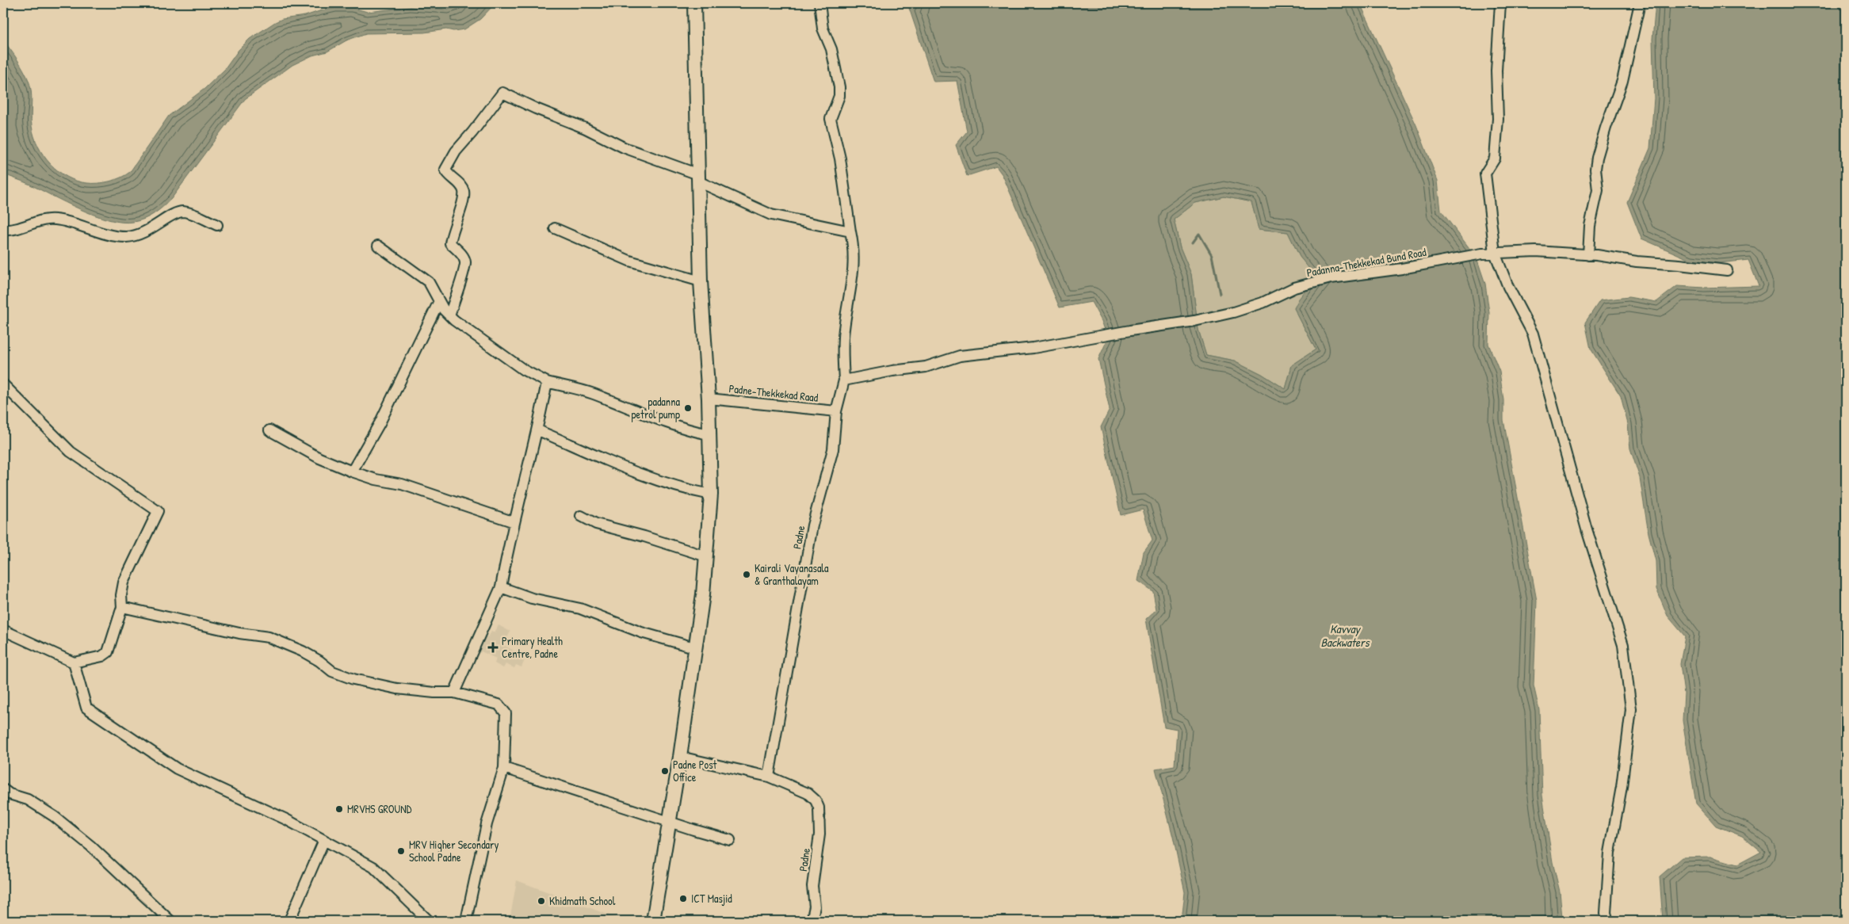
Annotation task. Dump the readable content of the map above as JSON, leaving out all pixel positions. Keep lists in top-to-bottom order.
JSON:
{
  "streets": {
    "street": ["Padanna-Thekkekad Bund Road", "Padne-Thekkekad Raad", "Padne"]
  },
  "crossings": [
    ["Padanna-Thekkekad Bund Road", "Padne"],
    ["Padne-Thekkekad Raad", "Padne"]
  ],
  "water": ["Kavvay Backwaters"],
  "places": {
    "other": [
      "padanna petrol pump",
      "Kairali Vayanasala & Granthalayam",
      "Padne Post Office",
      "MRVHS GROUND",
      "MRV Higher Secondary School Padne",
      "ICT Masjid",
      "Khidmath School"
    ],
    "health": ["Primary Health Centre, Padne"]
  }
}
